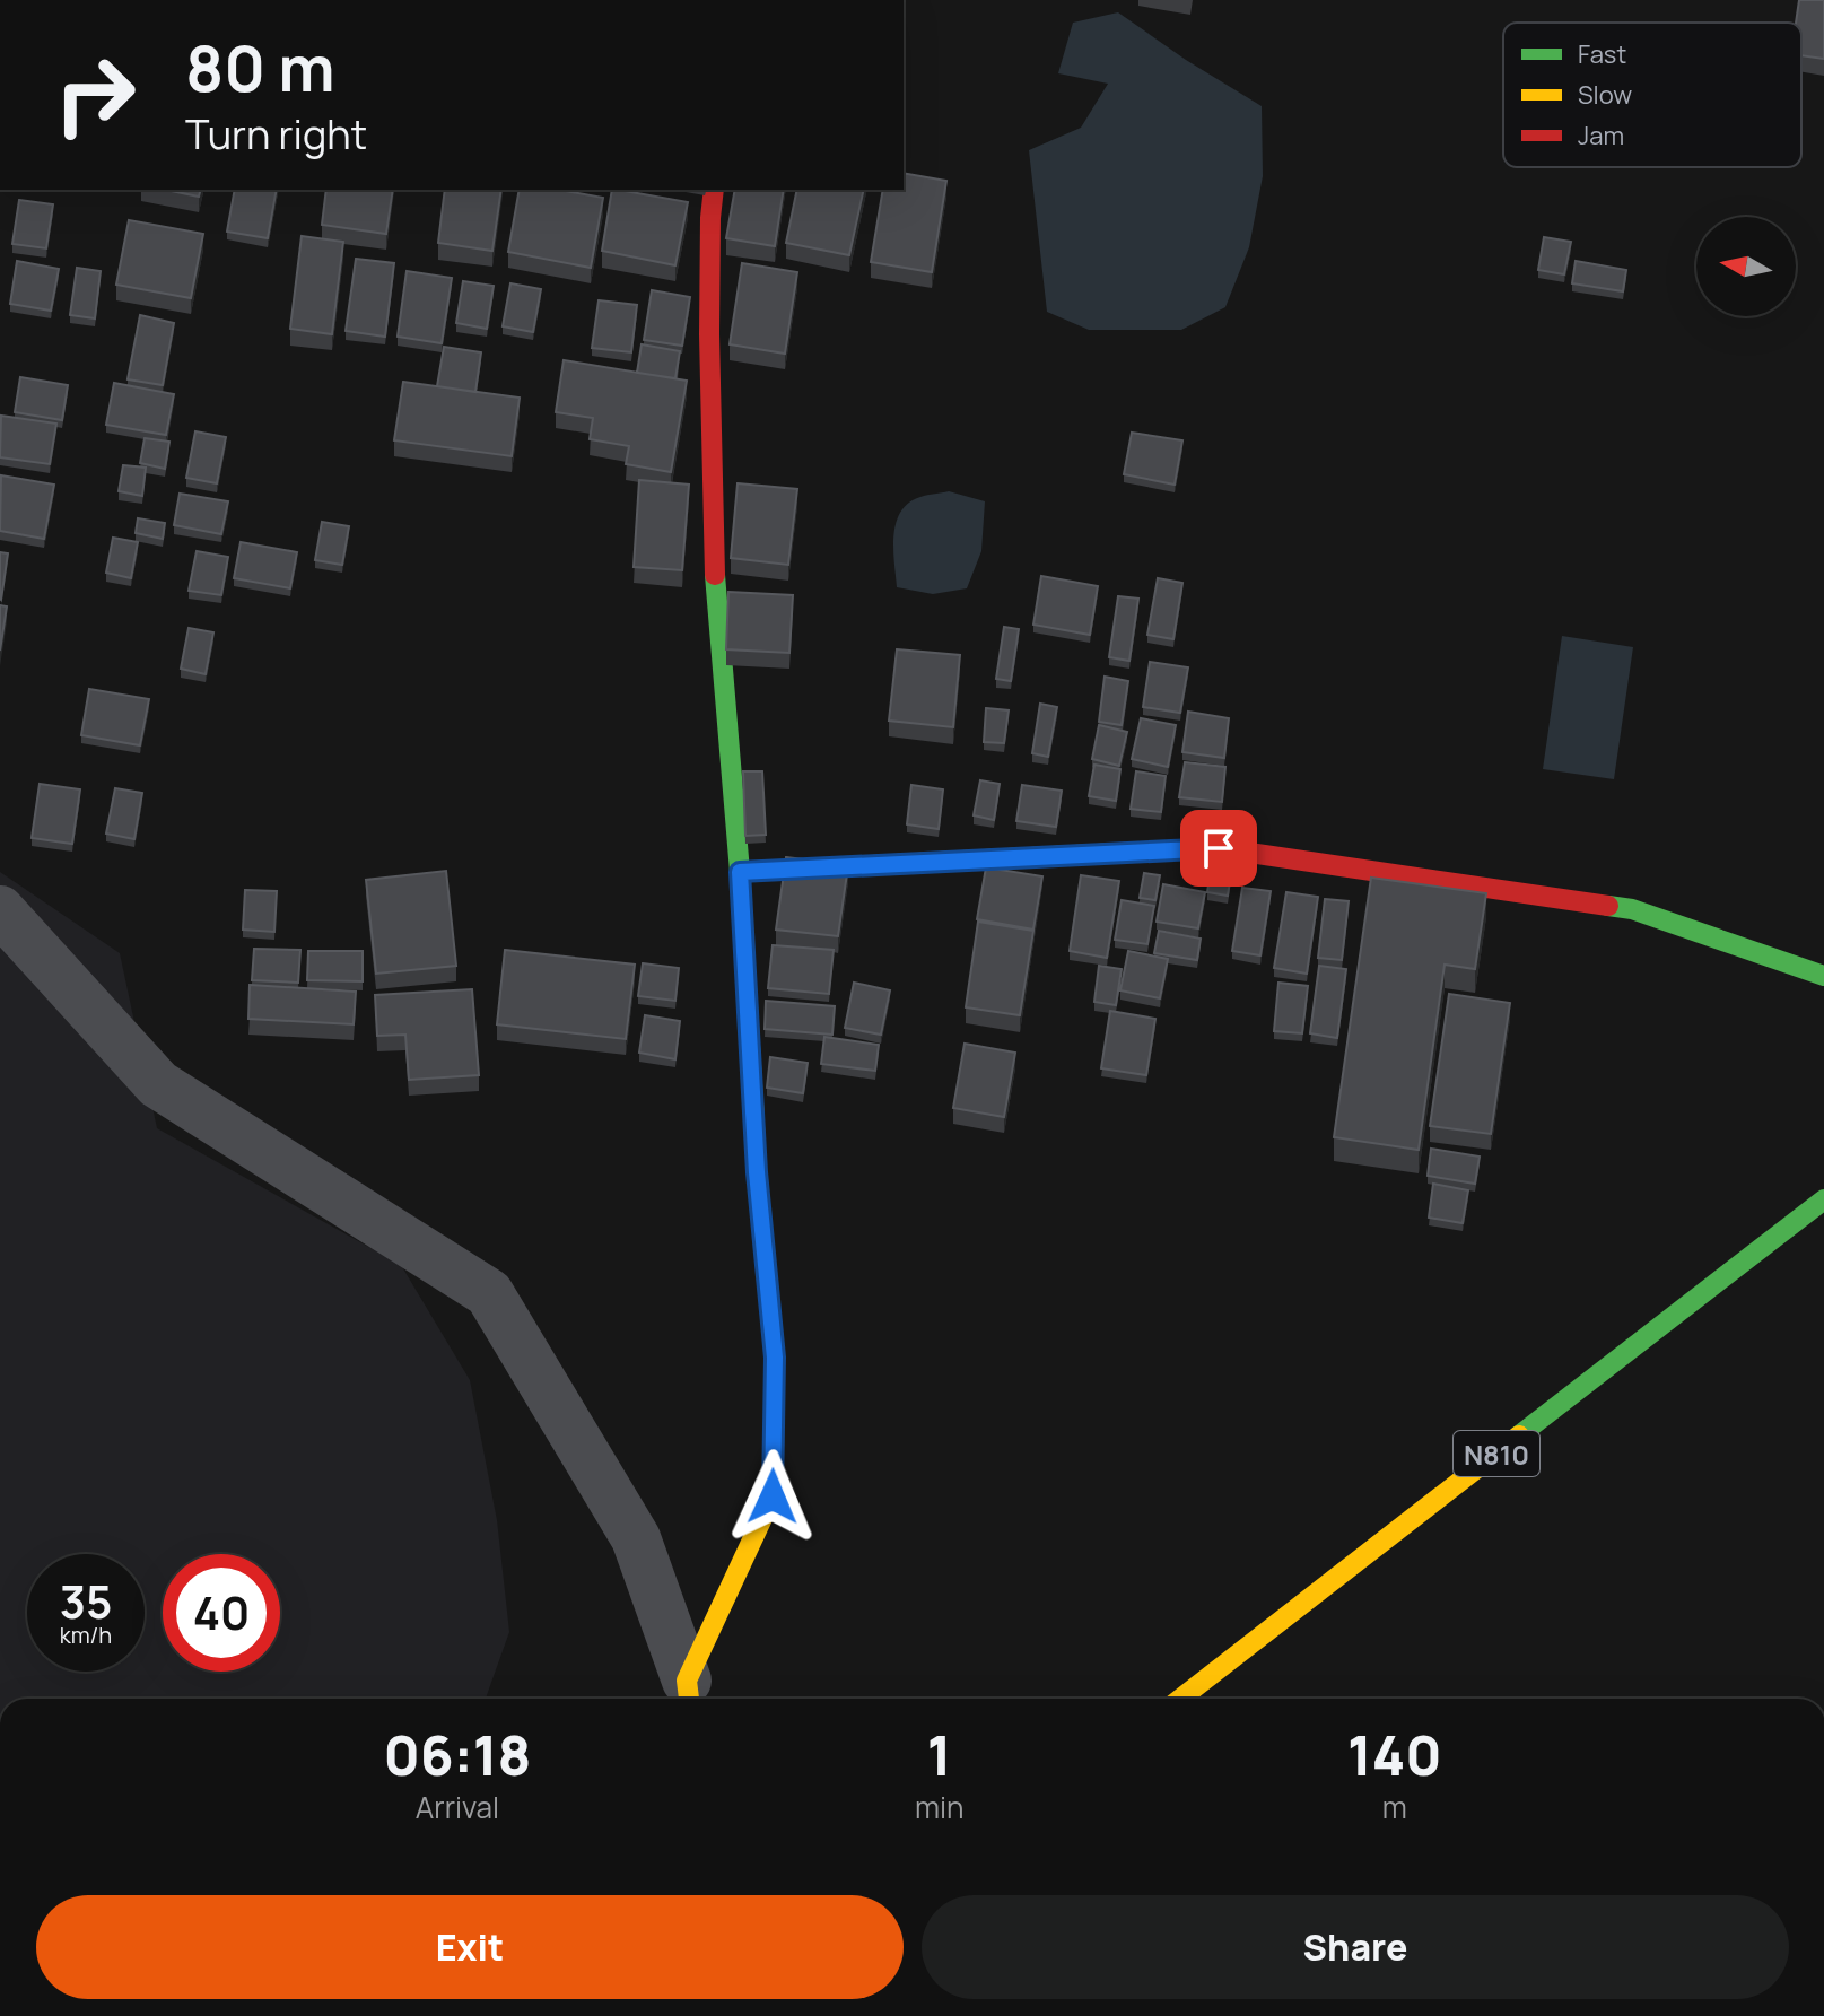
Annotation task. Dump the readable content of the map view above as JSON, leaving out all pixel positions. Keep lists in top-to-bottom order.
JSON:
{
  "streets": {
    "main road": ["N810"]
  },
  "legend": ["Fast", "Slow", "Jam"],
  "north": "left",
  "page": {
    "turn": ["80 m", "Turn right"],
    "speed": "35 km/h",
    "limit": "40",
    "eta": [
      "06:18",
      "Arrival",
      "1",
      "min",
      "140",
      "m"
    ],
    "buttons": ["Exit", "Share"]
  }
}
